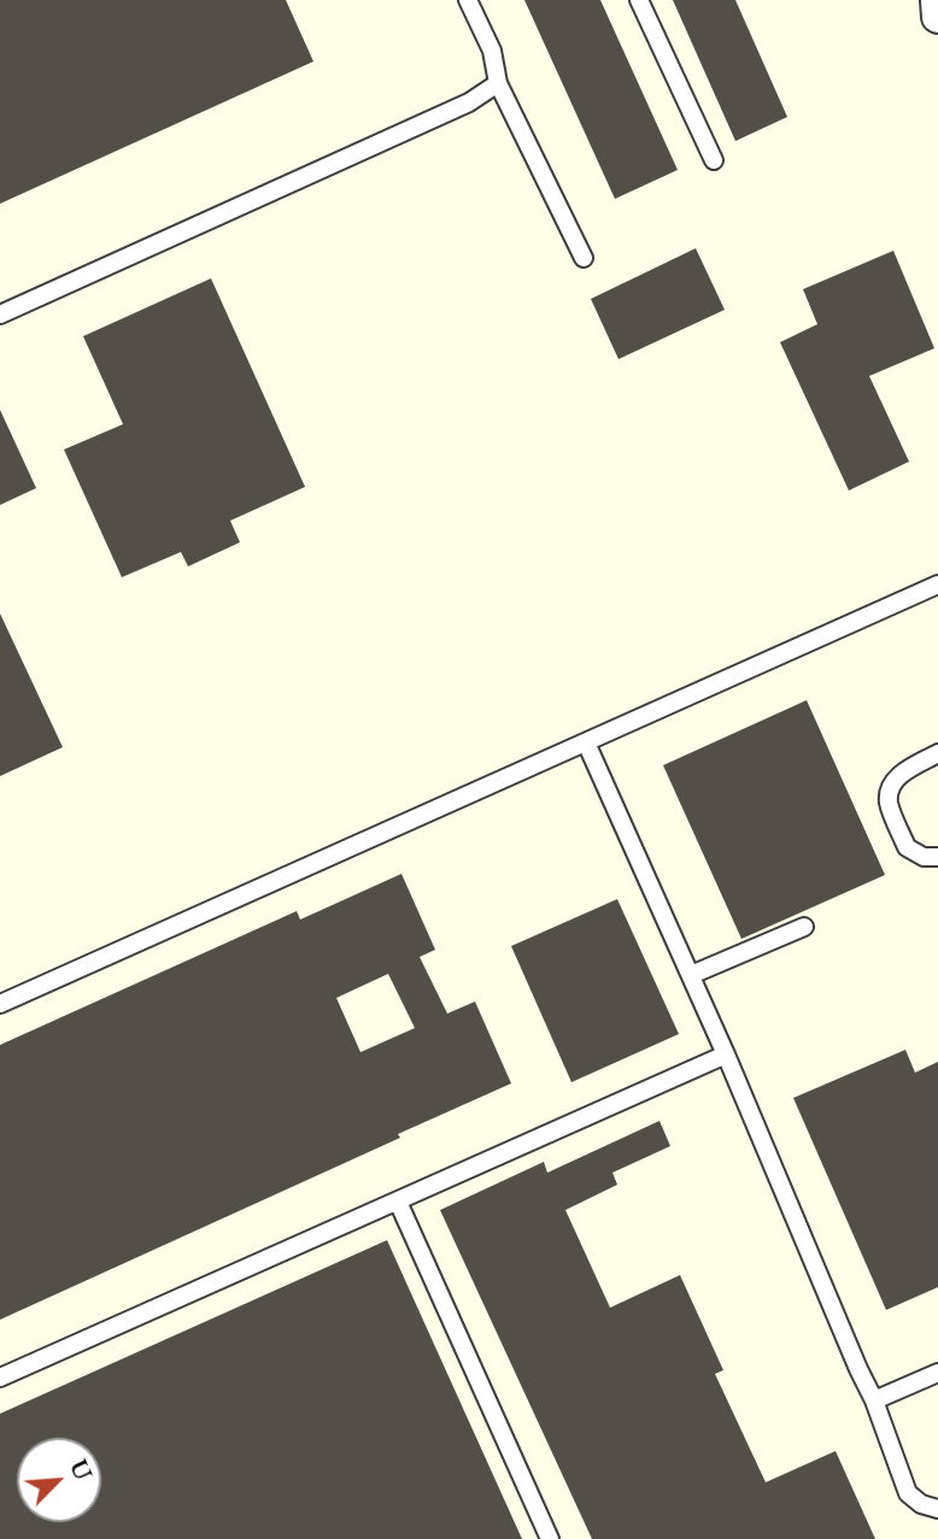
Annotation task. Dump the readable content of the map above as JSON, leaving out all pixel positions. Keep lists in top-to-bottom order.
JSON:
{
  "north": "top right"
}
